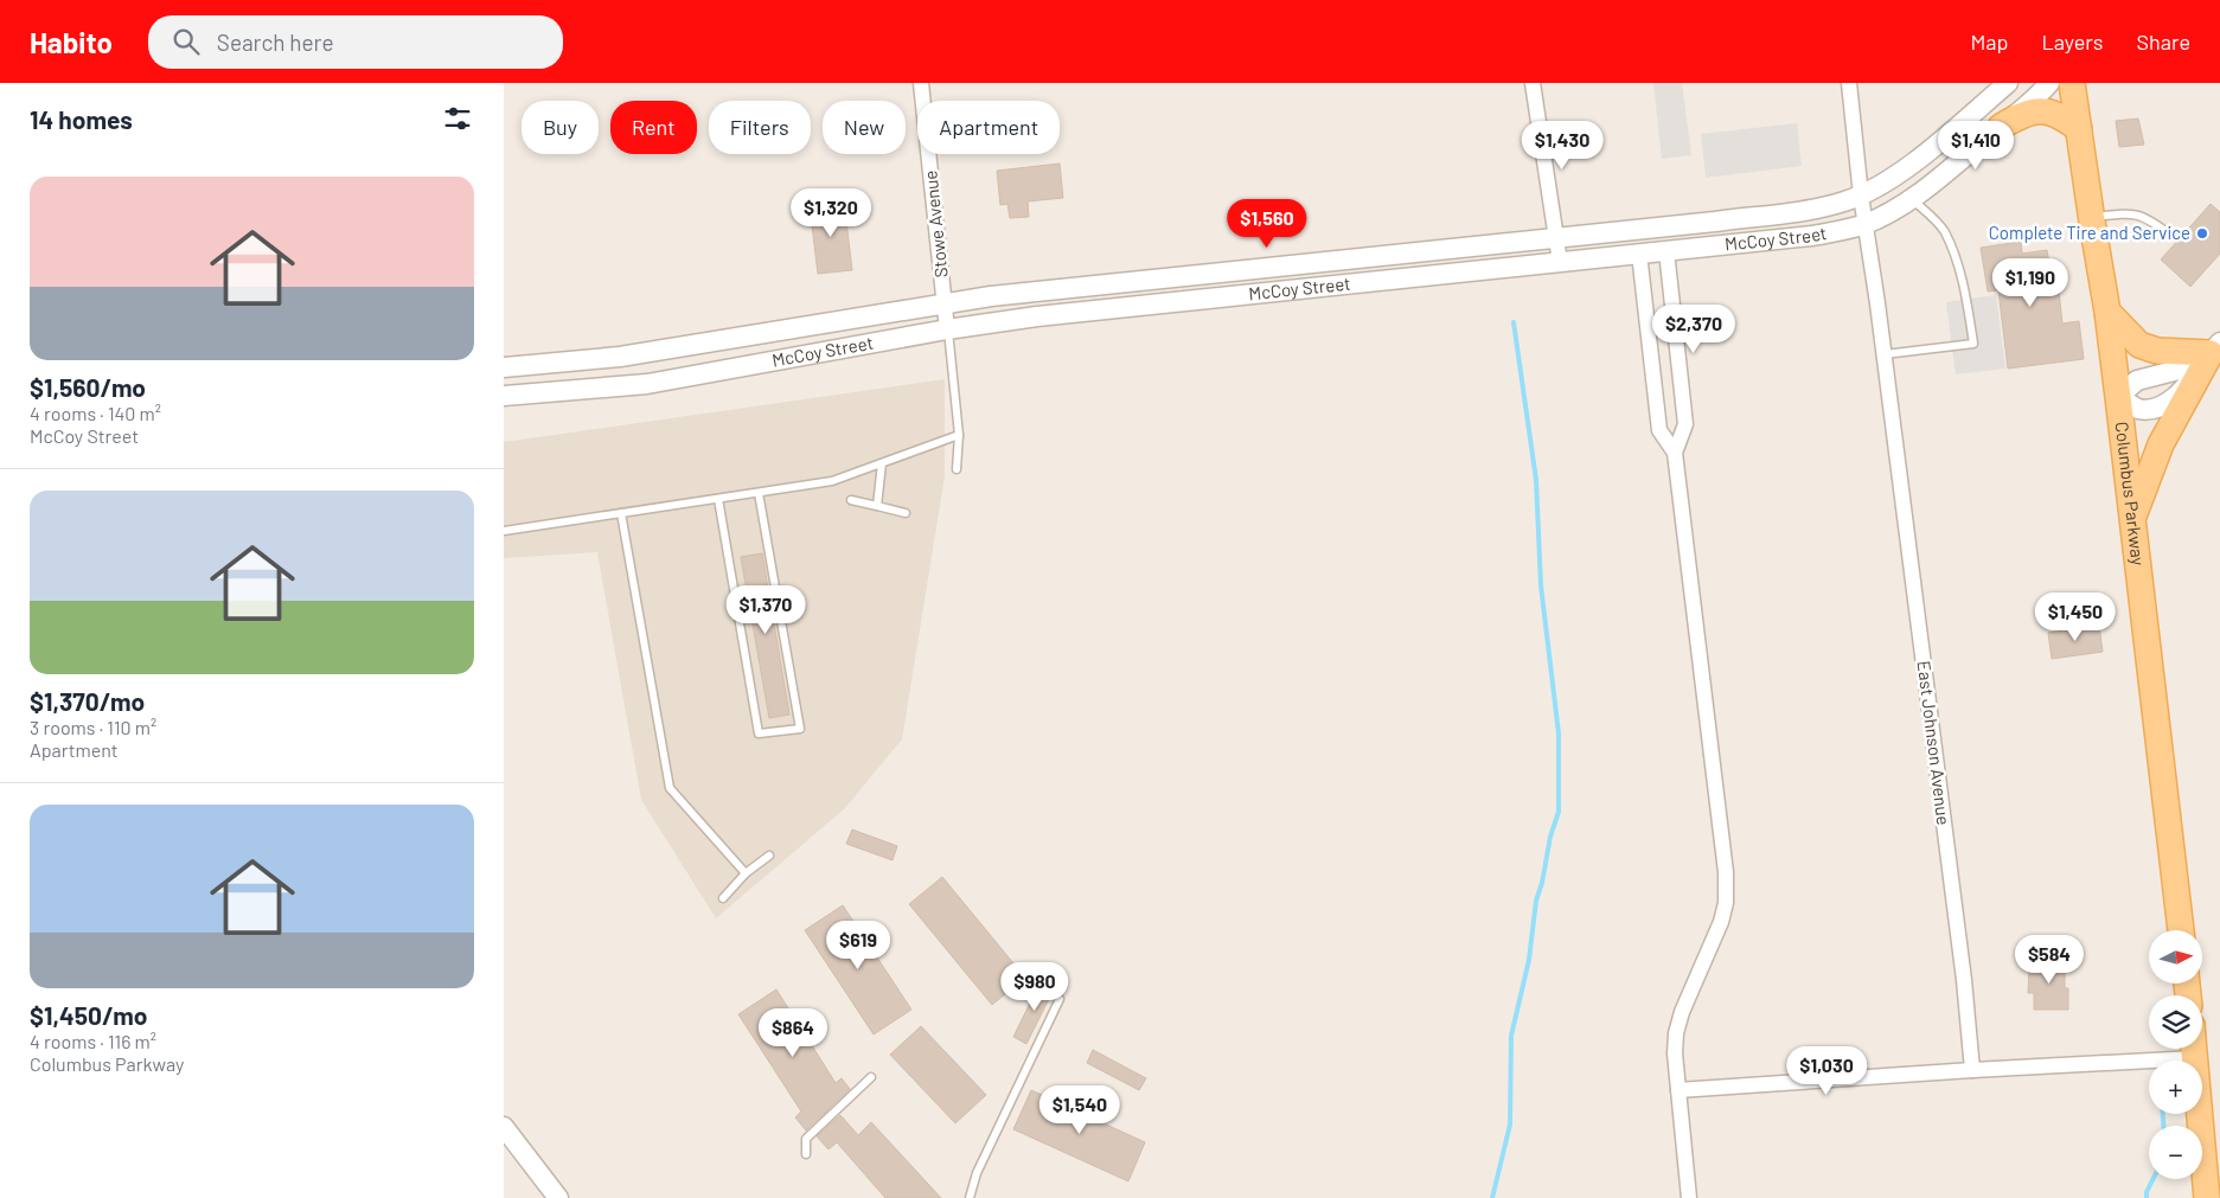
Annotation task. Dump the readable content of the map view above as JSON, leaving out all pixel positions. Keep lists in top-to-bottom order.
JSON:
{
  "streets": {
    "main road": ["Columbus Parkway"],
    "street": ["Stowe Avenue", "McCoy Street", "East Johnson Avenue"]
  },
  "crossings": [
    ["Stowe Avenue", "McCoy Street"],
    ["McCoy Street", "East Johnson Avenue"]
  ],
  "places": ["Complete Tire and Service"],
  "north": "right",
  "page": {
    "header": "Habito",
    "search": "Search here",
    "nav": ["Map", "Layers", "Share"],
    "heading": "14 homes",
    "chip": [
      "Buy",
      "Rent",
      "Filters",
      "New",
      "Apartment"
    ],
    "price": [
      "$1,430",
      "$1,410",
      "$1,320",
      "$1,560",
      "$1,190",
      "$2,370",
      "$1,370",
      "$1,450",
      "$619",
      "$584",
      "$980",
      "$864",
      "$1,030",
      "$1,540"
    ],
    "list": [
      {
        "name": "$1,560/mo",
        "note": "4 rooms · 140 m² · McCoy Street"
      },
      {
        "name": "$1,370/mo",
        "note": "3 rooms · 110 m² · Apartment"
      },
      {
        "name": "$1,450/mo",
        "note": "4 rooms · 116 m² · Columbus Parkway"
      }
    ],
    "map_buttons": ["+", "−"]
  }
}
